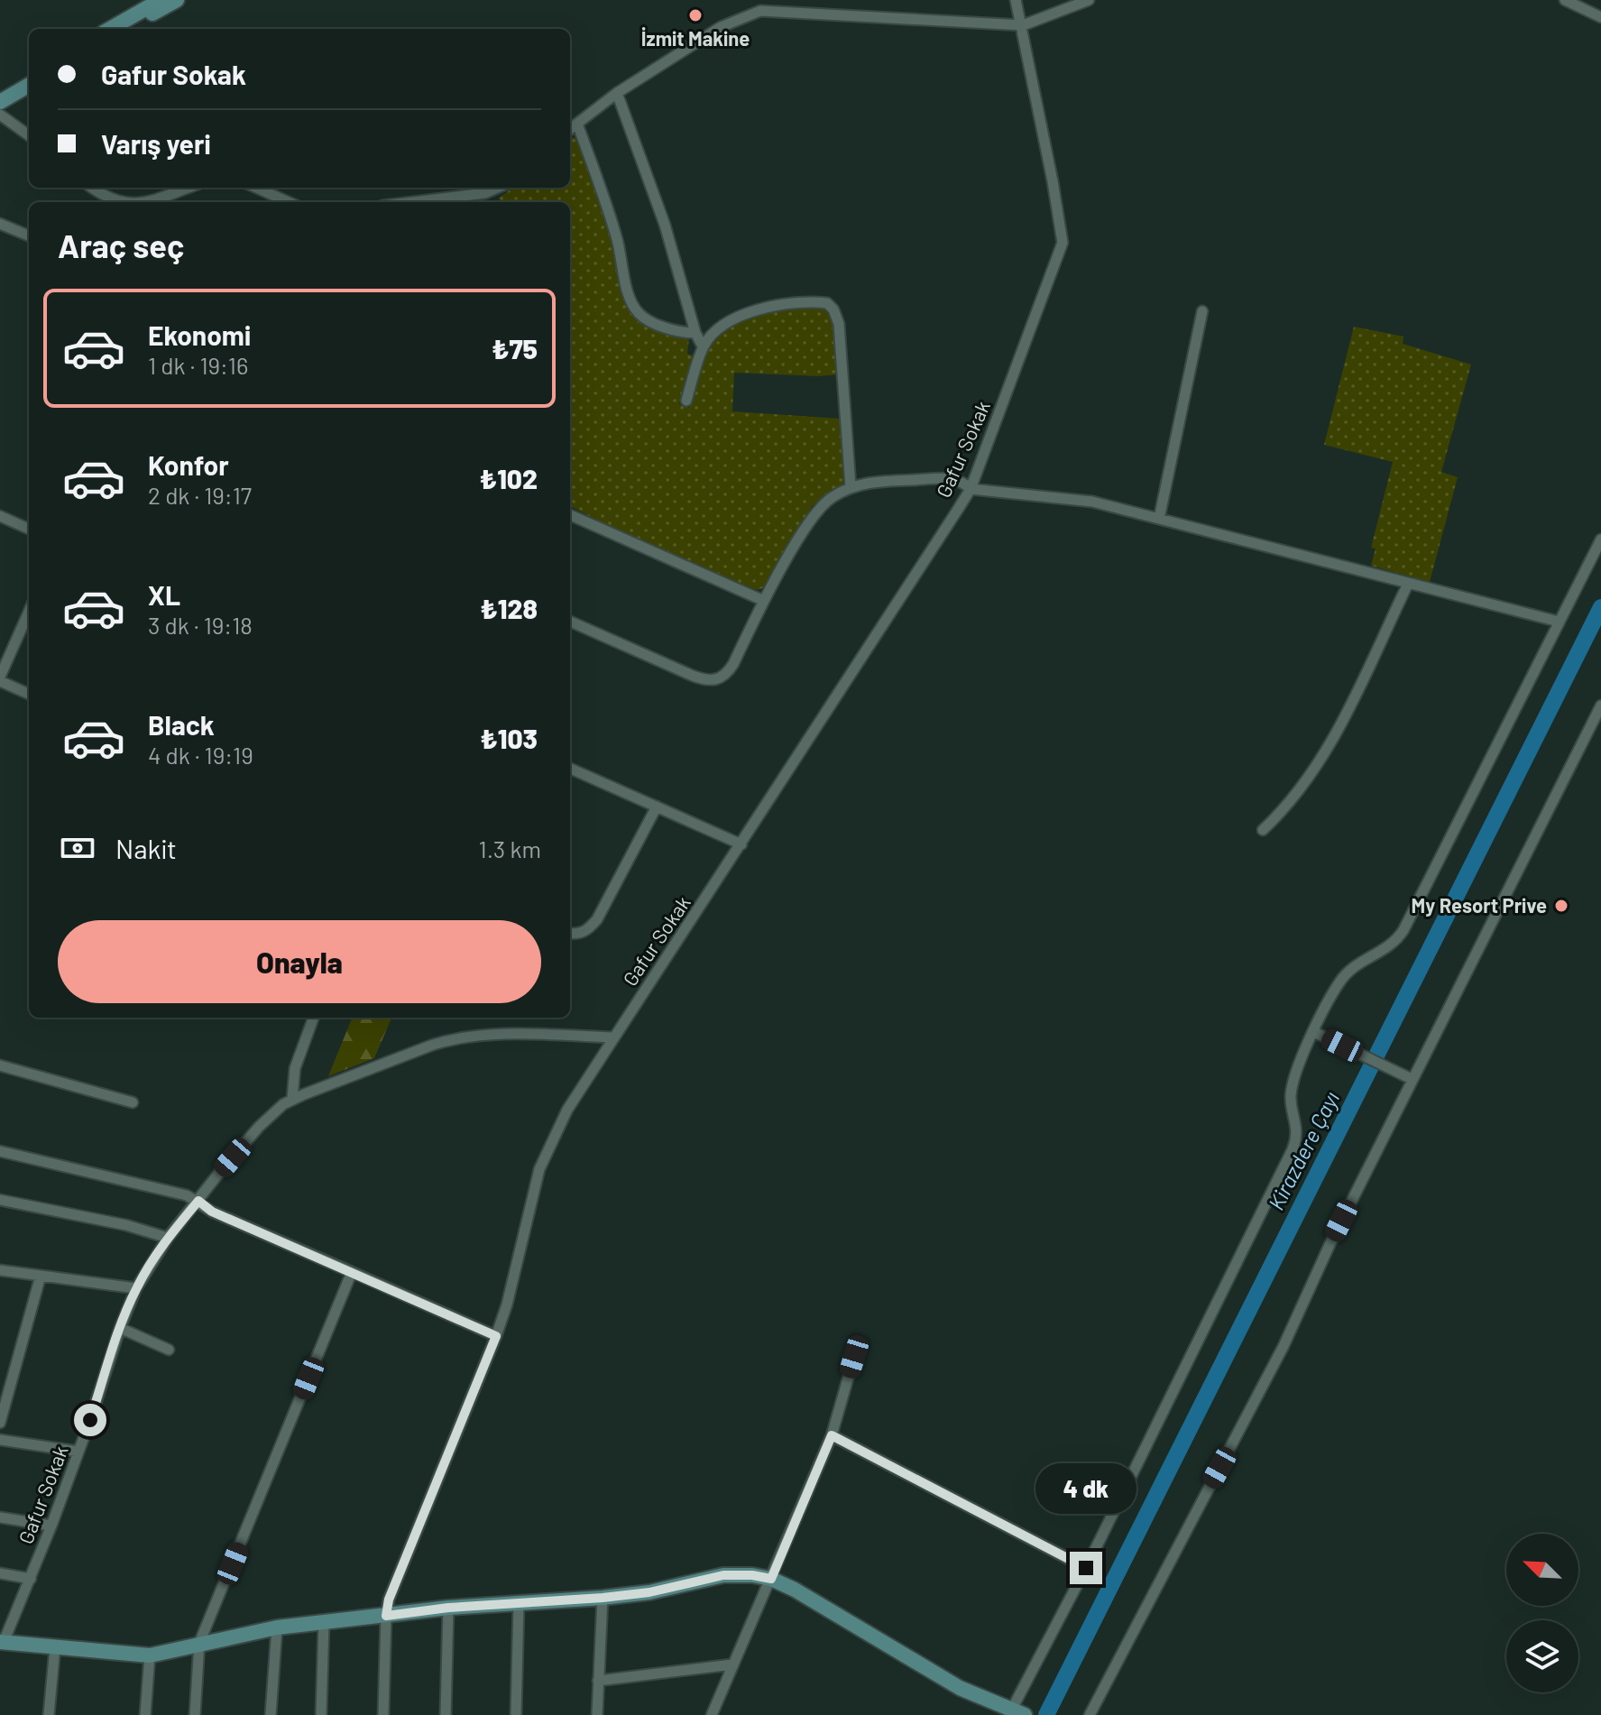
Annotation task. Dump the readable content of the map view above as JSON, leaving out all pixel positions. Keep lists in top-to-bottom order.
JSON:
{
  "streets": {
    "street": ["Gafur Sokak"]
  },
  "water": ["Kirazdere Çayı"],
  "places": ["İzmit Makine", "My Resort Prive"],
  "north": "top left",
  "page": {
    "banner": ["Gafur Sokak", "Varış yeri"],
    "heading": "Araç seç",
    "list": [
      {
        "name": "Ekonomi",
        "note": "1 dk · 19:16",
        "value": "₺75"
      },
      {
        "name": "Konfor",
        "note": "2 dk · 19:17",
        "value": "₺102"
      },
      {
        "name": "XL",
        "note": "3 dk · 19:18",
        "value": "₺128"
      },
      {
        "name": "Black",
        "note": "4 dk · 19:19",
        "value": "₺103"
      }
    ],
    "pay": ["Nakit", "1.3 km"],
    "buttons": "Onayla",
    "bubble": "4 dk"
  }
}
